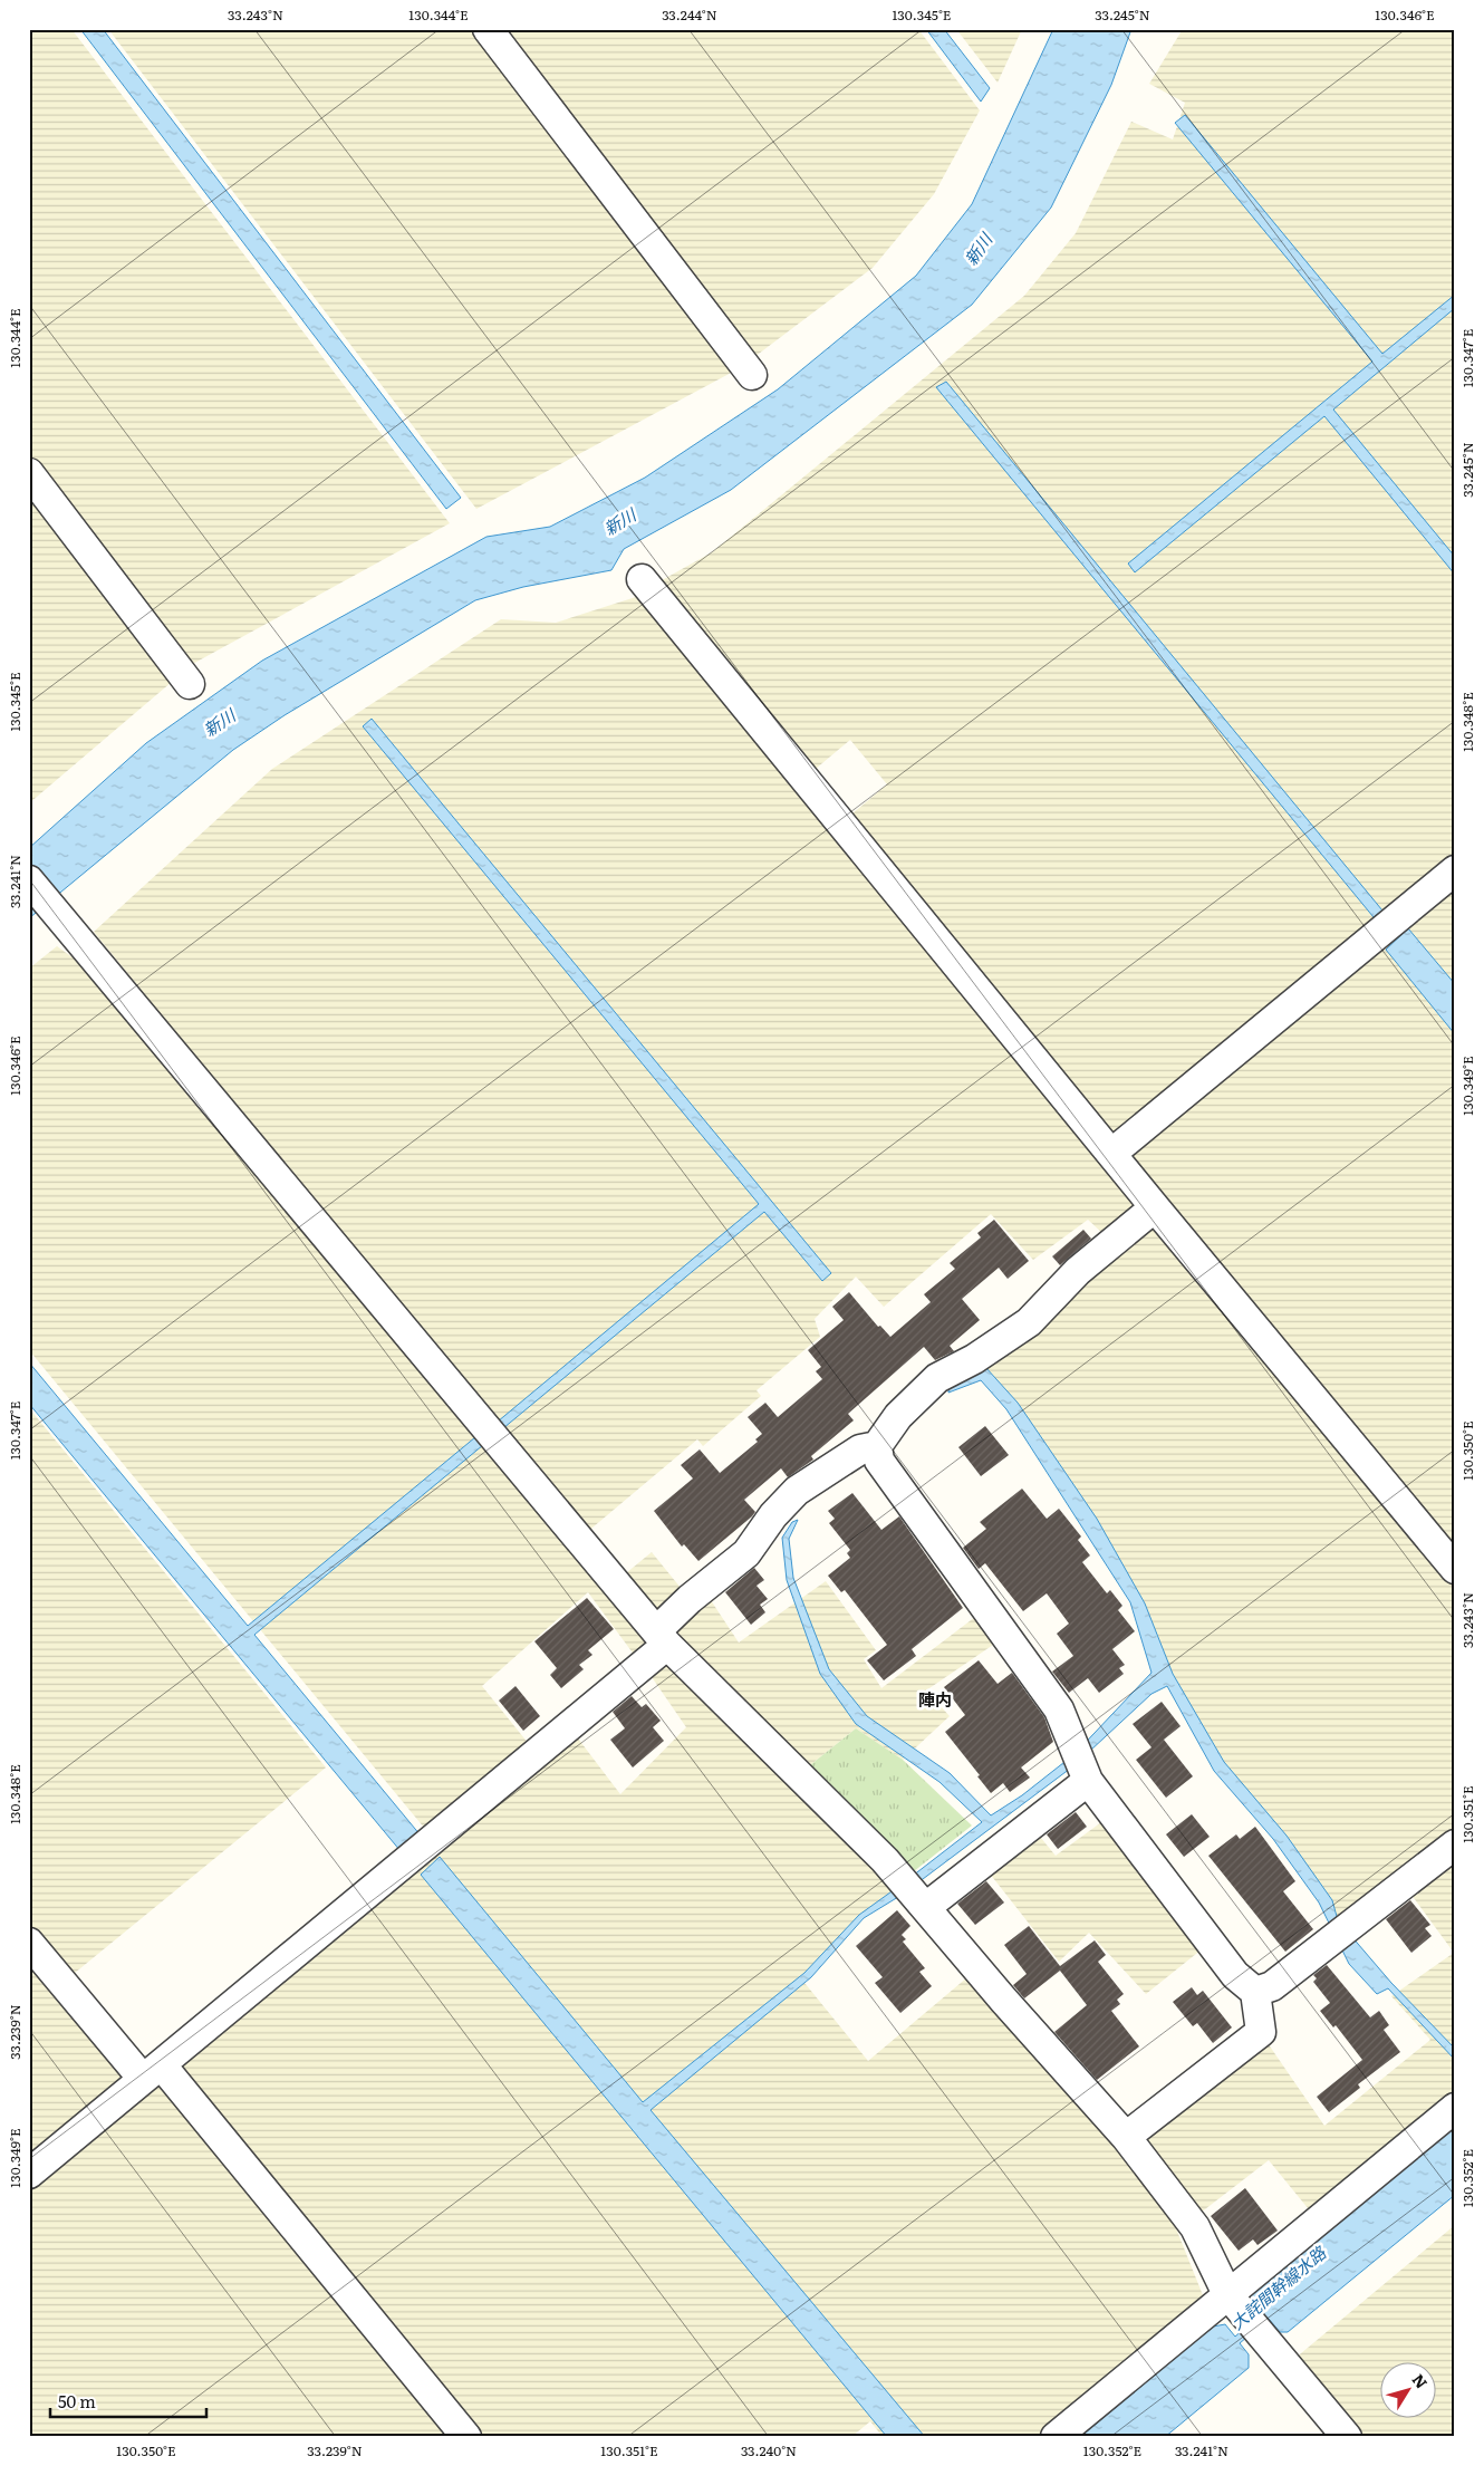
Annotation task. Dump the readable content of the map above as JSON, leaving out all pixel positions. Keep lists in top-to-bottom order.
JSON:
{
  "districts": ["陣内"],
  "water": ["新川", "大詫間幹線水路"],
  "scale_bar": "50 m",
  "north": "top right",
  "coordinates": [
    "33.243°N",
    "130.344°E",
    "33.244°N",
    "130.345°E",
    "33.245°N",
    "130.346°E",
    "130.347°E",
    "130.348°E",
    "33.241°N",
    "130.349°E",
    "130.350°E",
    "130.351°E",
    "33.239°N",
    "130.352°E",
    "33.240°N"
  ]
}
